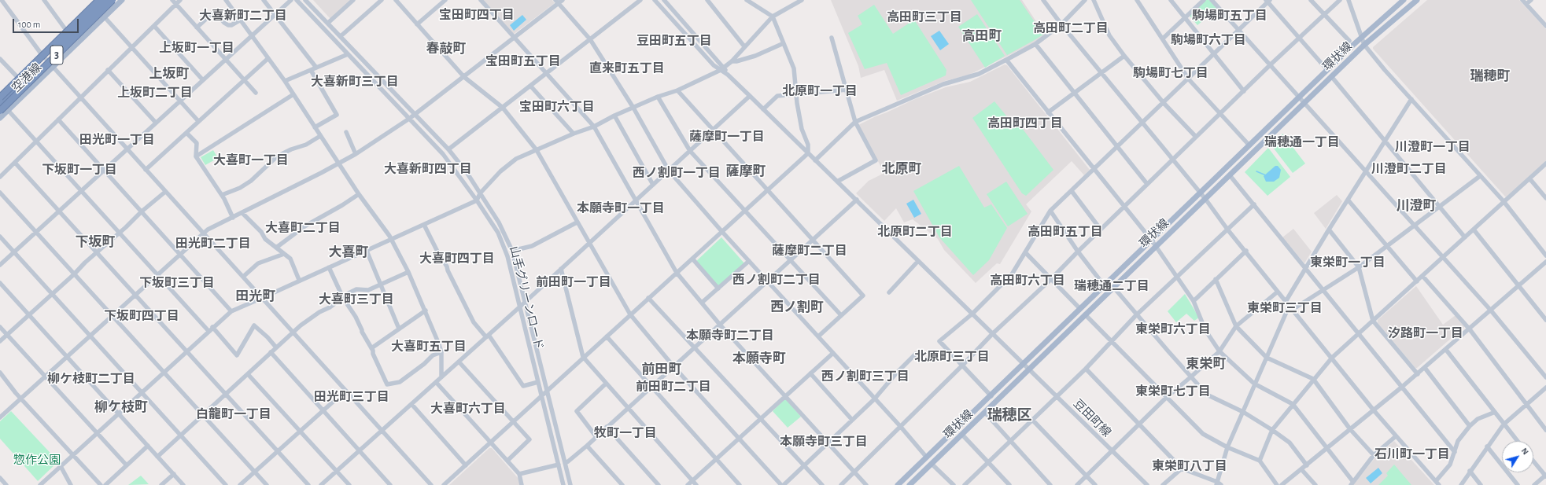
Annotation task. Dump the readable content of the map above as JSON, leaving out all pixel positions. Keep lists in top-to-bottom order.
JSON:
{
  "streets": {
    "highway": ["3"],
    "main road": ["環状線", "空港線"],
    "street": ["山手グリーンロード", "豆田町線"]
  },
  "crossings": [
    ["環状線", "豆田町線"]
  ],
  "districts": [
    "宝田町四丁目",
    "大喜新町二丁目",
    "駒場町五丁目",
    "高田町三丁目",
    "高田町二丁目",
    "高田町",
    "駒場町六丁目",
    "豆田町五丁目",
    "上坂町一丁目",
    "春敲町",
    "宝田町五丁目",
    "直来町五丁目",
    "駒場町七丁目",
    "上坂町",
    "瑞穂町",
    "大喜新町三丁目",
    "北原町一丁目",
    "上坂町二丁目",
    "宝田町六丁目",
    "高田町四丁目",
    "薩摩町一丁目",
    "田光町一丁目",
    "瑞穂通一丁目",
    "川澄町一丁目",
    "大喜町一丁目",
    "大喜新町四丁目",
    "北原町",
    "川澄町二丁目",
    "下坂町一丁目",
    "薩摩町",
    "西ノ割町一丁目",
    "川澄町",
    "本願寺町一丁目",
    "大喜町二丁目",
    "北原町二丁目",
    "高田町五丁目",
    "下坂町",
    "田光町二丁目",
    "薩摩町二丁目",
    "大喜町",
    "大喜町四丁目",
    "東栄町一丁目",
    "西ノ割町二丁目",
    "高田町六丁目",
    "前田町一丁目",
    "下坂町三丁目",
    "瑞穂通二丁目",
    "田光町",
    "大喜町三丁目",
    "西ノ割町",
    "東栄町三丁目",
    "下坂町四丁目",
    "東栄町六丁目",
    "汐路町一丁目",
    "本願寺町二丁目",
    "大喜町五丁目",
    "北原町三丁目",
    "本願寺町",
    "東栄町",
    "前田町",
    "西ノ割町三丁目",
    "柳ケ枝町二丁目",
    "前田町二丁目",
    "東栄町七丁目",
    "田光町三丁目",
    "柳ケ枝町",
    "大喜町六丁目",
    "白龍町一丁目",
    "瑞穂区",
    "牧町一丁目",
    "本願寺町三丁目",
    "石川町一丁目",
    "東栄町八丁目"
  ],
  "parks": ["惣作公園"],
  "scale_bar": "100 m",
  "north": "top right"
}
